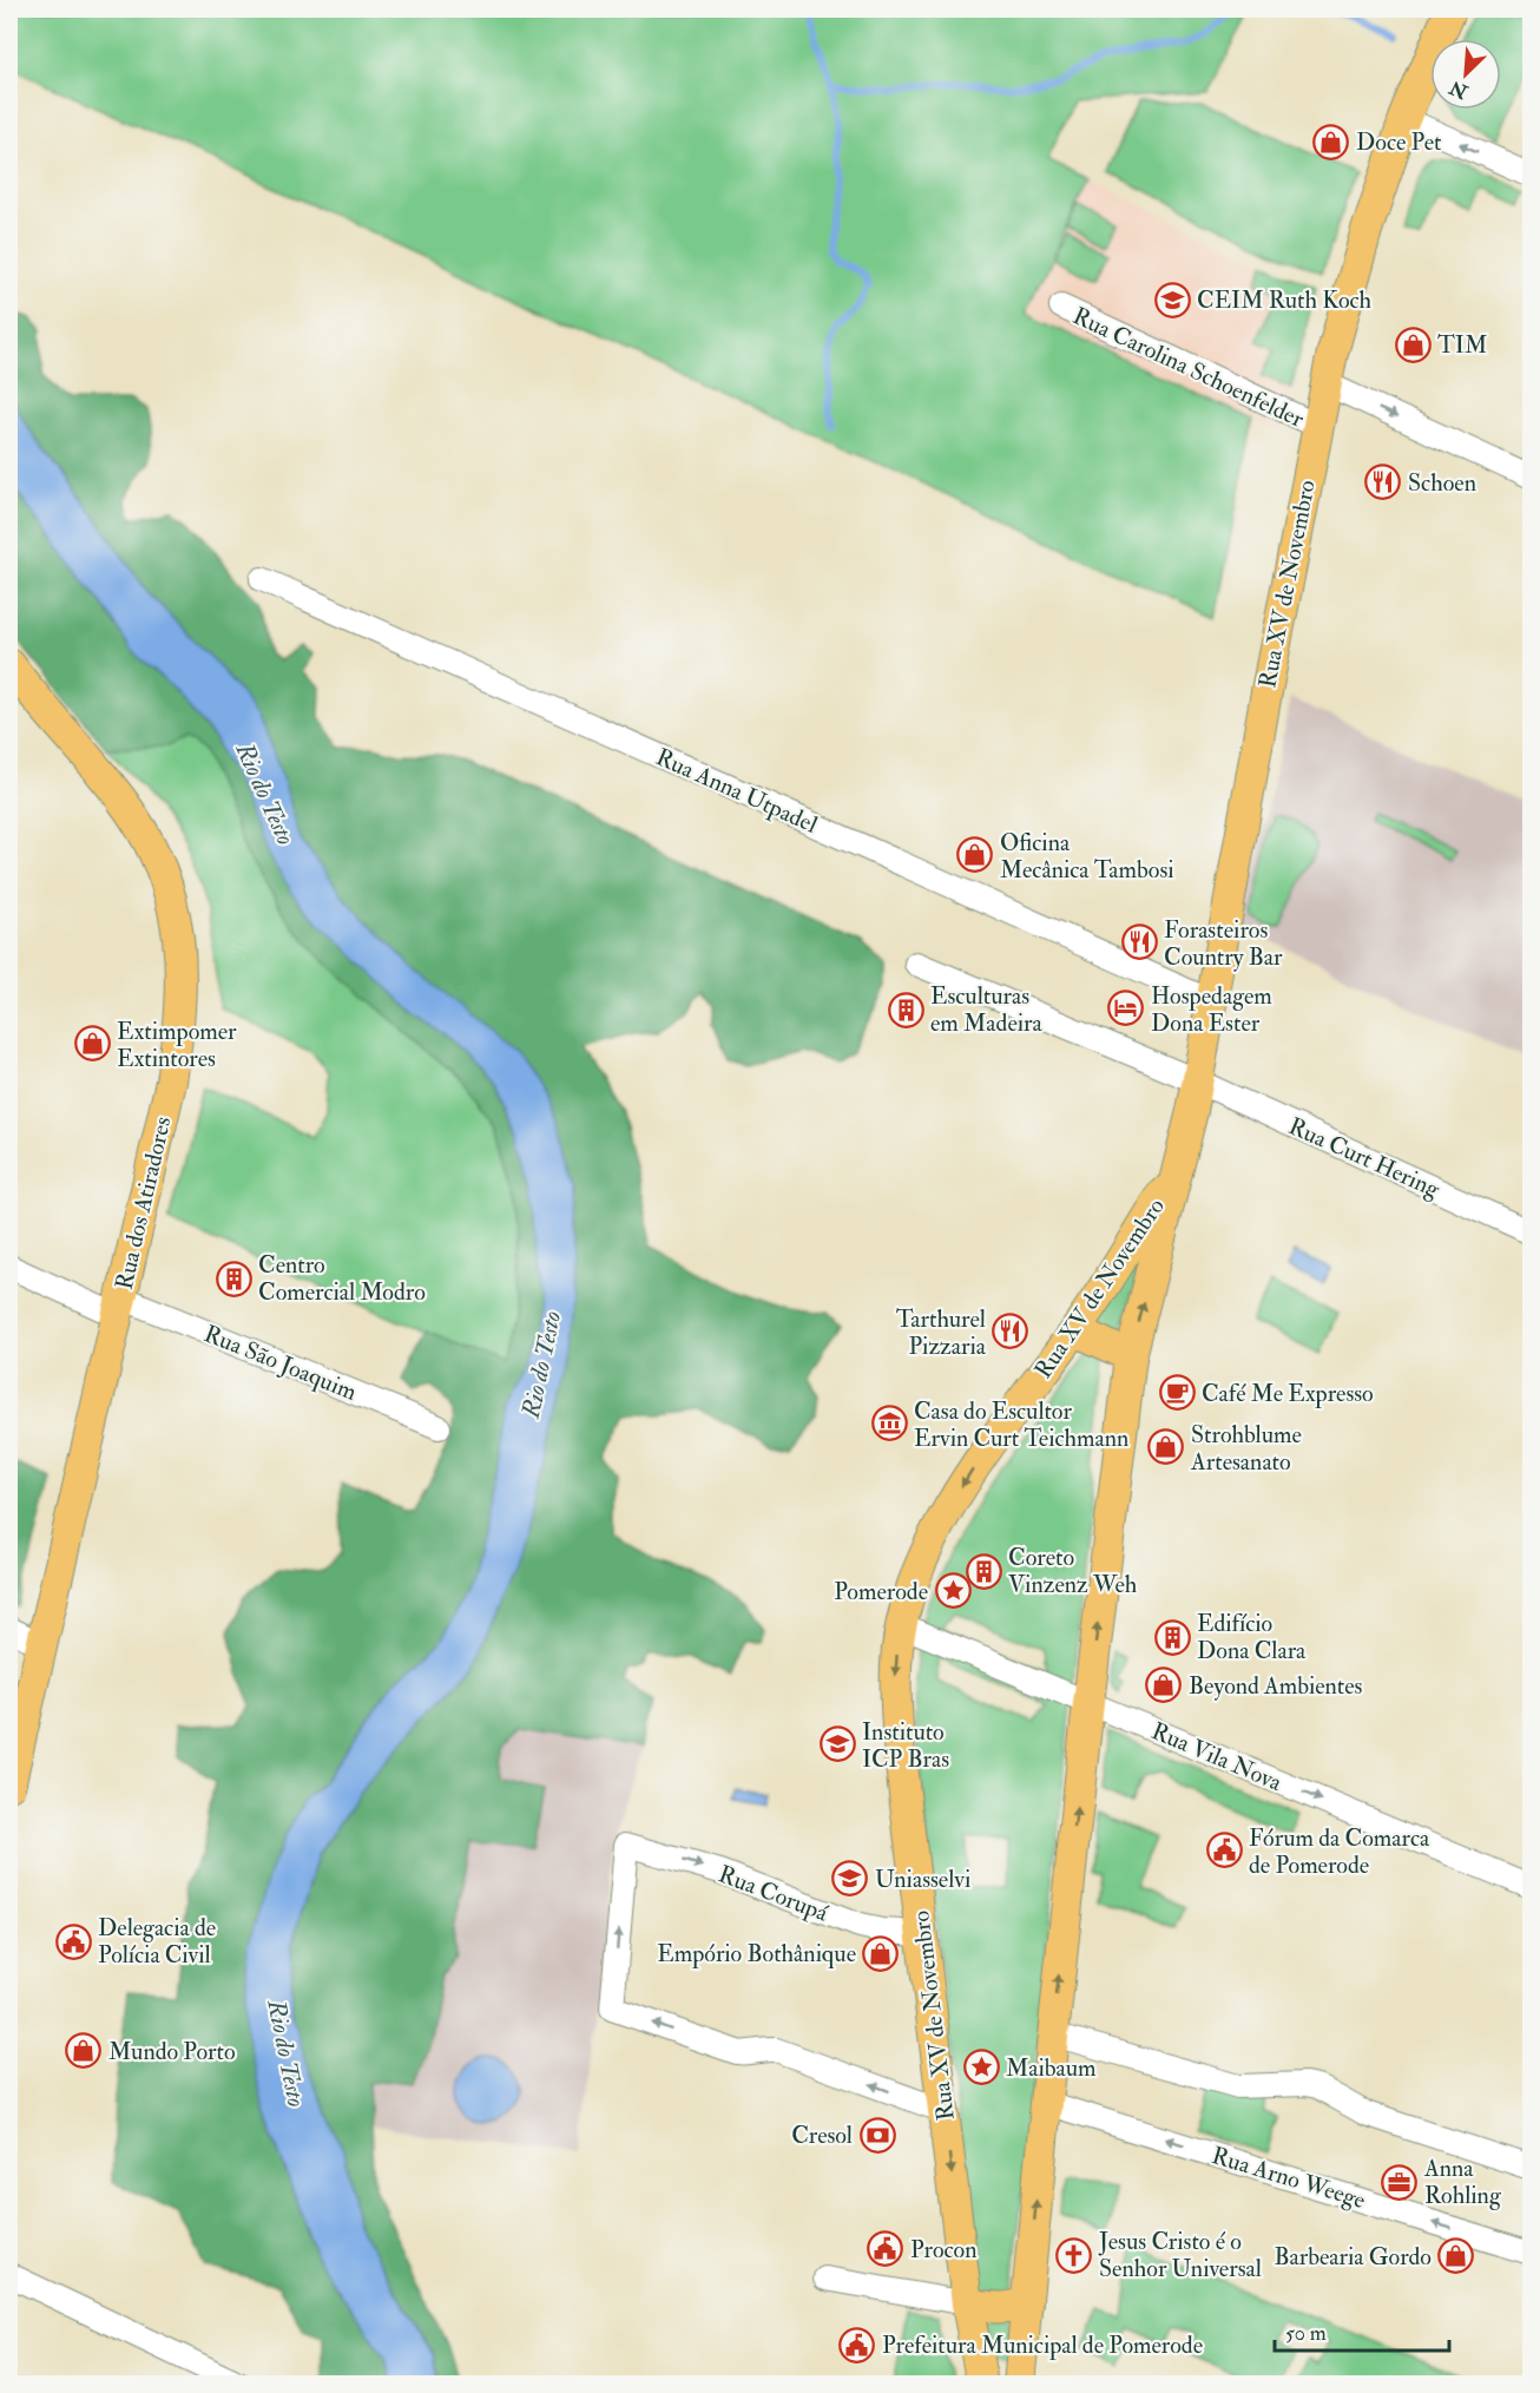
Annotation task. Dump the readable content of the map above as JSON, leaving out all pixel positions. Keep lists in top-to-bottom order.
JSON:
{
  "streets": {
    "main road": ["Rua XV de Novembro", "Rua dos Atiradores"],
    "street": [
      "Rua Carolina Schoenfelder",
      "Rua Anna Utpadel",
      "Rua Curt Hering",
      "Rua São Joaquim",
      "Rua Vila Nova",
      "Rua Corupá",
      "Rua Arno Weege"
    ]
  },
  "crossings": [
    ["Rua Carolina Schoenfelder", "Rua XV de Novembro"],
    ["Rua XV de Novembro", "Rua Anna Utpadel"],
    ["Rua XV de Novembro", "Rua Curt Hering"],
    ["Rua XV de Novembro", "Rua Vila Nova"],
    ["Rua XV de Novembro", "Rua Corupá"],
    ["Rua XV de Novembro", "Rua Arno Weege"],
    ["Rua dos Atiradores", "Rua São Joaquim"]
  ],
  "one_way": ["Rua Vila Nova"],
  "water": ["Rio do Testo"],
  "places": {
    "shop": [
      "Doce Pet",
      "TIM",
      "Oficina Mecânica Tambosi",
      "Extimpomer Extintores",
      "Strohblume Artesanato",
      "Beyond Ambientes",
      "Empório Bothânique",
      "Mundo Porto",
      "Barbearia Gordo"
    ],
    "school or university": ["CEIM Ruth Koch", "Instituto ICP Bras", "Uniasselvi"],
    "restaurant": ["Schoen", "Forasteiros Country Bar", "Tarthurel Pizzaria"],
    "hotel": ["Hospedagem Dona Ester"],
    "building": [
      "Esculturas em Madeira",
      "Centro Comercial Modro",
      "Coreto Vinzenz Weh",
      "Edifício Dona Clara"
    ],
    "cafe": ["Café Me Expresso"],
    "museum": ["Casa do Escultor Ervin Curt Teichmann"],
    "place": ["Pomerode", "Maibaum"],
    "public building": [
      "Fórum da Comarca de Pomerode",
      "Delegacia de Polícia Civil",
      "Procon",
      "Prefeitura Municipal de Pomerode"
    ],
    "bank": ["Cresol"],
    "office": ["Anna Rohling"],
    "church": ["Jesus Cristo é o Senhor Universal"]
  },
  "scale_bar": "50 m",
  "north": "bottom left"
}
